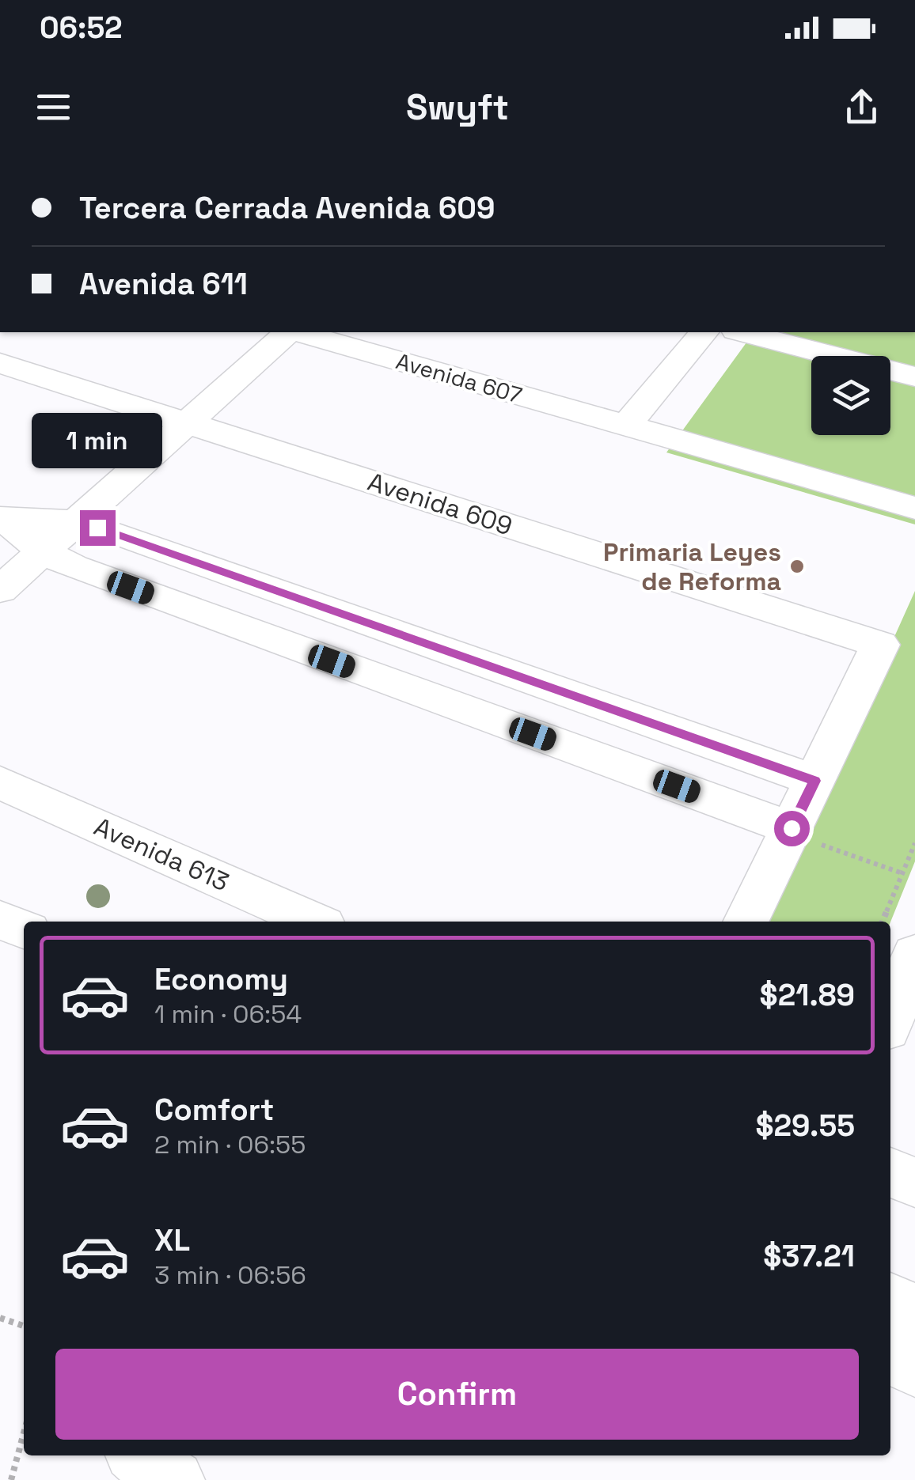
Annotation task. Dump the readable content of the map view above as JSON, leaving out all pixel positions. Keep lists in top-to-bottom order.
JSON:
{
  "streets": {
    "main road": ["Avenida 607", "Avenida 609", "Avenida 613"]
  },
  "places": ["Primaria Leyes de Reforma"],
  "page": {
    "status": "06:52",
    "header": "Swyft",
    "banner": ["Tercera Cerrada Avenida 609", "Avenida 611"],
    "bubble": "1 min",
    "list": [
      {
        "name": "Economy",
        "note": "1 min · 06:54",
        "value": "$21.89"
      },
      {
        "name": "Comfort",
        "note": "2 min · 06:55",
        "value": "$29.55"
      },
      {
        "name": "XL",
        "note": "3 min · 06:56",
        "value": "$37.21"
      }
    ],
    "buttons": "Confirm"
  }
}
